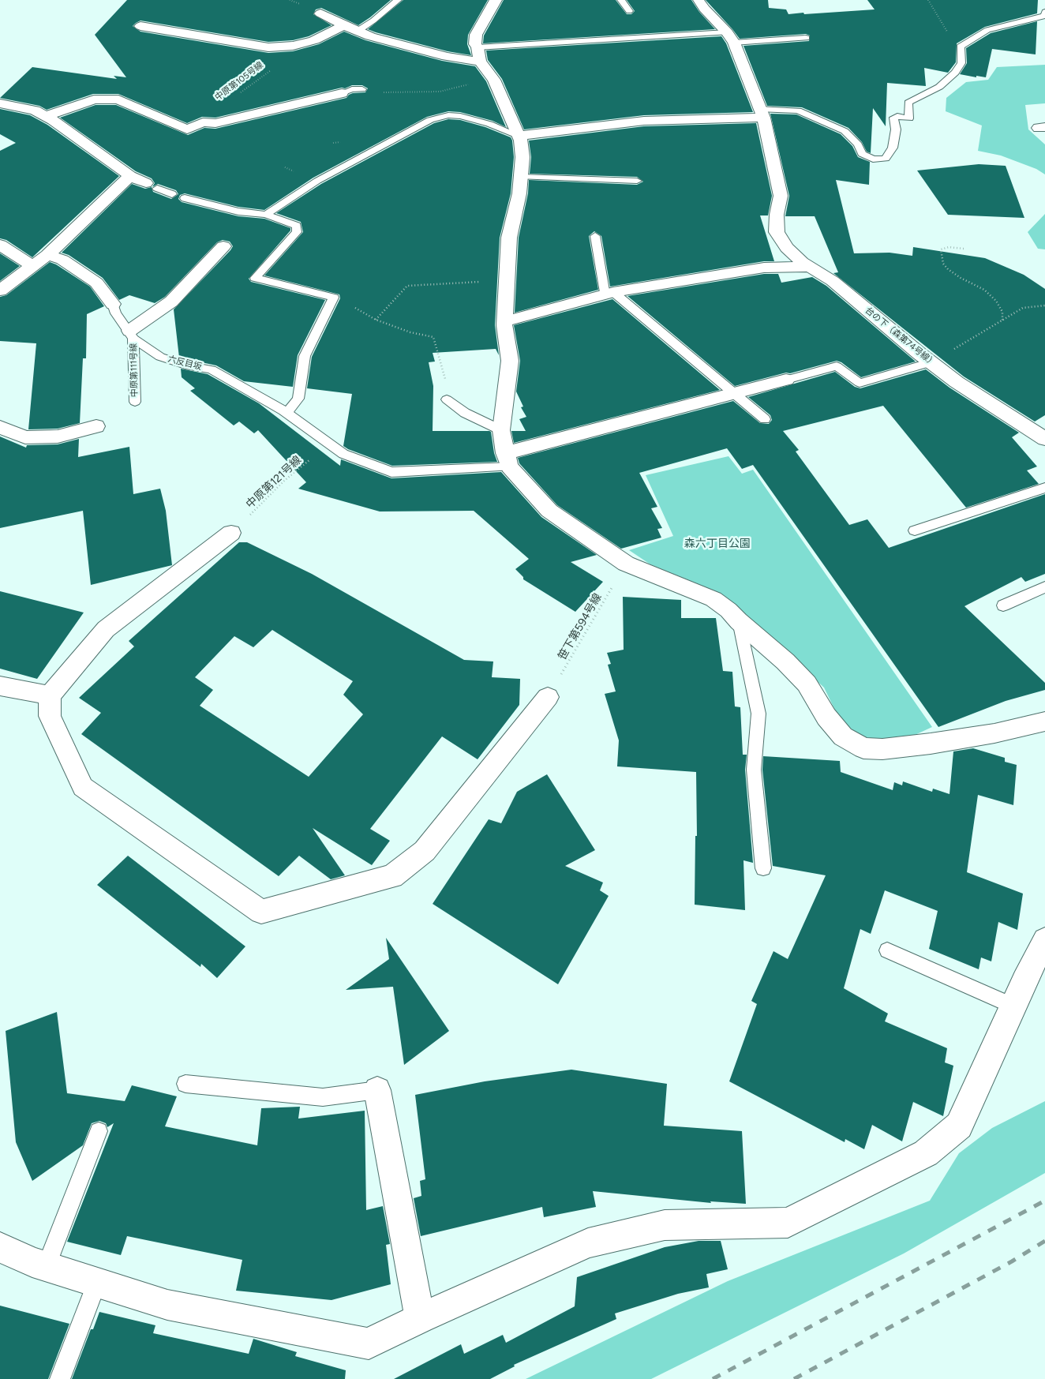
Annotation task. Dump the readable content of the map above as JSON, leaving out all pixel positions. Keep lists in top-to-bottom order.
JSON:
{
  "streets": {
    "street": ["台の下（森第74号線）"],
    "lane": ["六反目坂", "中原第111号線"],
    "path": ["中原第105号線", "中原第121号線", "笹下第594号線"]
  },
  "crossings": [
    ["六反目坂", "中原第111号線"],
    ["六反目坂", "中原第121号線"]
  ],
  "parks": ["森六丁目公園"]
}
